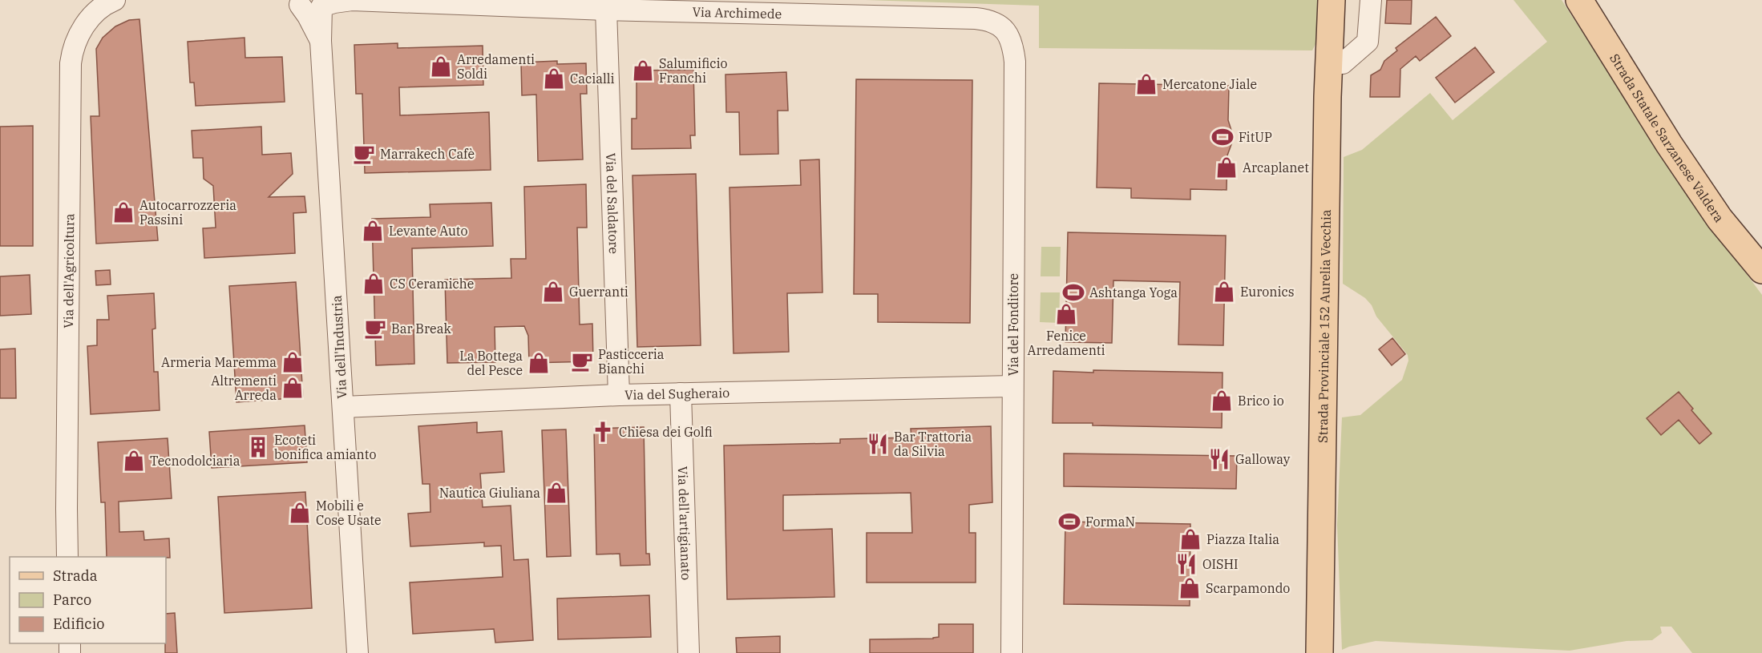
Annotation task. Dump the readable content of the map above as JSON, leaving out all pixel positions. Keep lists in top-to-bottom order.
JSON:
{
  "streets": {
    "main road": ["Strada Statale Sarzanese Valdera", "Strada Provinciale 152 Aurelia Vecchia"],
    "street": [
      "Via Archimede",
      "Via del Saldatore",
      "Via dell'Agricoltura",
      "Via del Fonditore",
      "Via dell'Industria",
      "Via del Sugheraio",
      "Via dell'artigianato"
    ]
  },
  "crossings": [
    ["Via Archimede", "Via del Saldatore"],
    ["Via Archimede", "Via del Fonditore"],
    ["Via Archimede", "Via dell'Industria"],
    ["Via del Saldatore", "Via del Sugheraio"],
    ["Via del Fonditore", "Via del Sugheraio"],
    ["Via dell'Industria", "Via del Sugheraio"],
    ["Via del Sugheraio", "Via dell'artigianato"]
  ],
  "places": {
    "shop": [
      "Arredamenti Soldi",
      "Salumificio Franchi",
      "Cacialli",
      "Mercatone Jiale",
      "Arcaplanet",
      "Autocarrozzeria Passini",
      "Levante Auto",
      "CS Ceramiche",
      "Guerranti",
      "Euronics",
      "Fenice Arredamenti",
      "Armeria Maremma",
      "La Bottega del Pesce",
      "Altrementi Arreda",
      "Brico io",
      "Tecnodolciaria",
      "Nautica Giuliana",
      "Mobili e Cose Usate",
      "Piazza Italia",
      "Scarpamondo"
    ],
    "sports": ["FitUP", "Ashtanga Yoga", "FormaN"],
    "cafe": ["Marrakech Cafè", "Bar Break", "Pasticceria Bianchi"],
    "church": ["Chiesa dei Golfi"],
    "restaurant": ["Bar Trattoria da Silvia", "Galloway", "OISHI"],
    "building": ["Ecoteti bonifica amianto"]
  },
  "legend": ["Strada", "Parco", "Edificio"]
}
